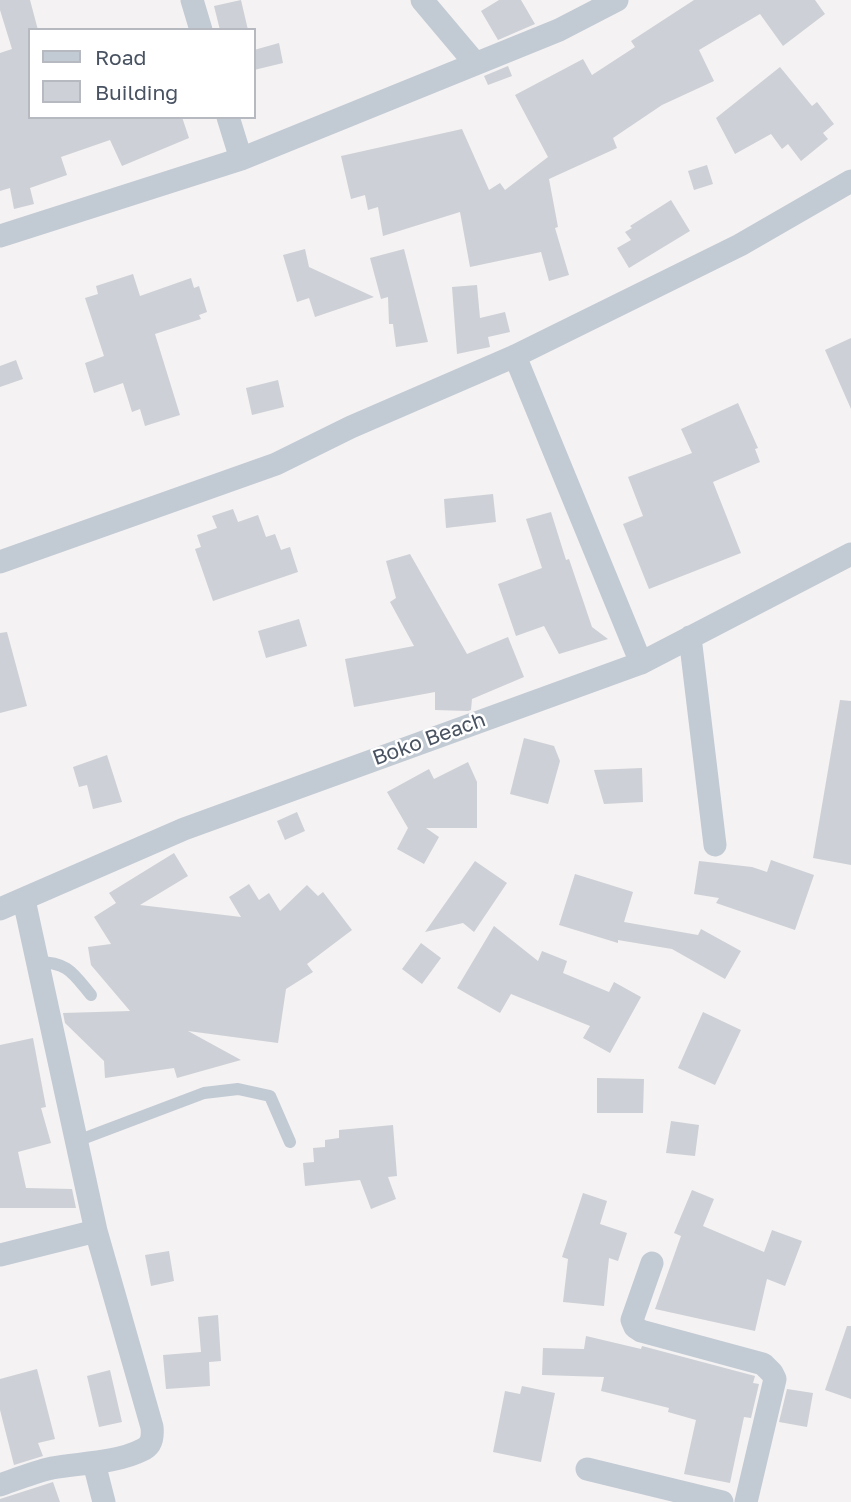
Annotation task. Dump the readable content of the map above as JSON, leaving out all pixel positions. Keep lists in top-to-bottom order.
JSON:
{
  "streets": {
    "street": ["Boko Beach"]
  },
  "legend": ["Road", "Building"]
}
